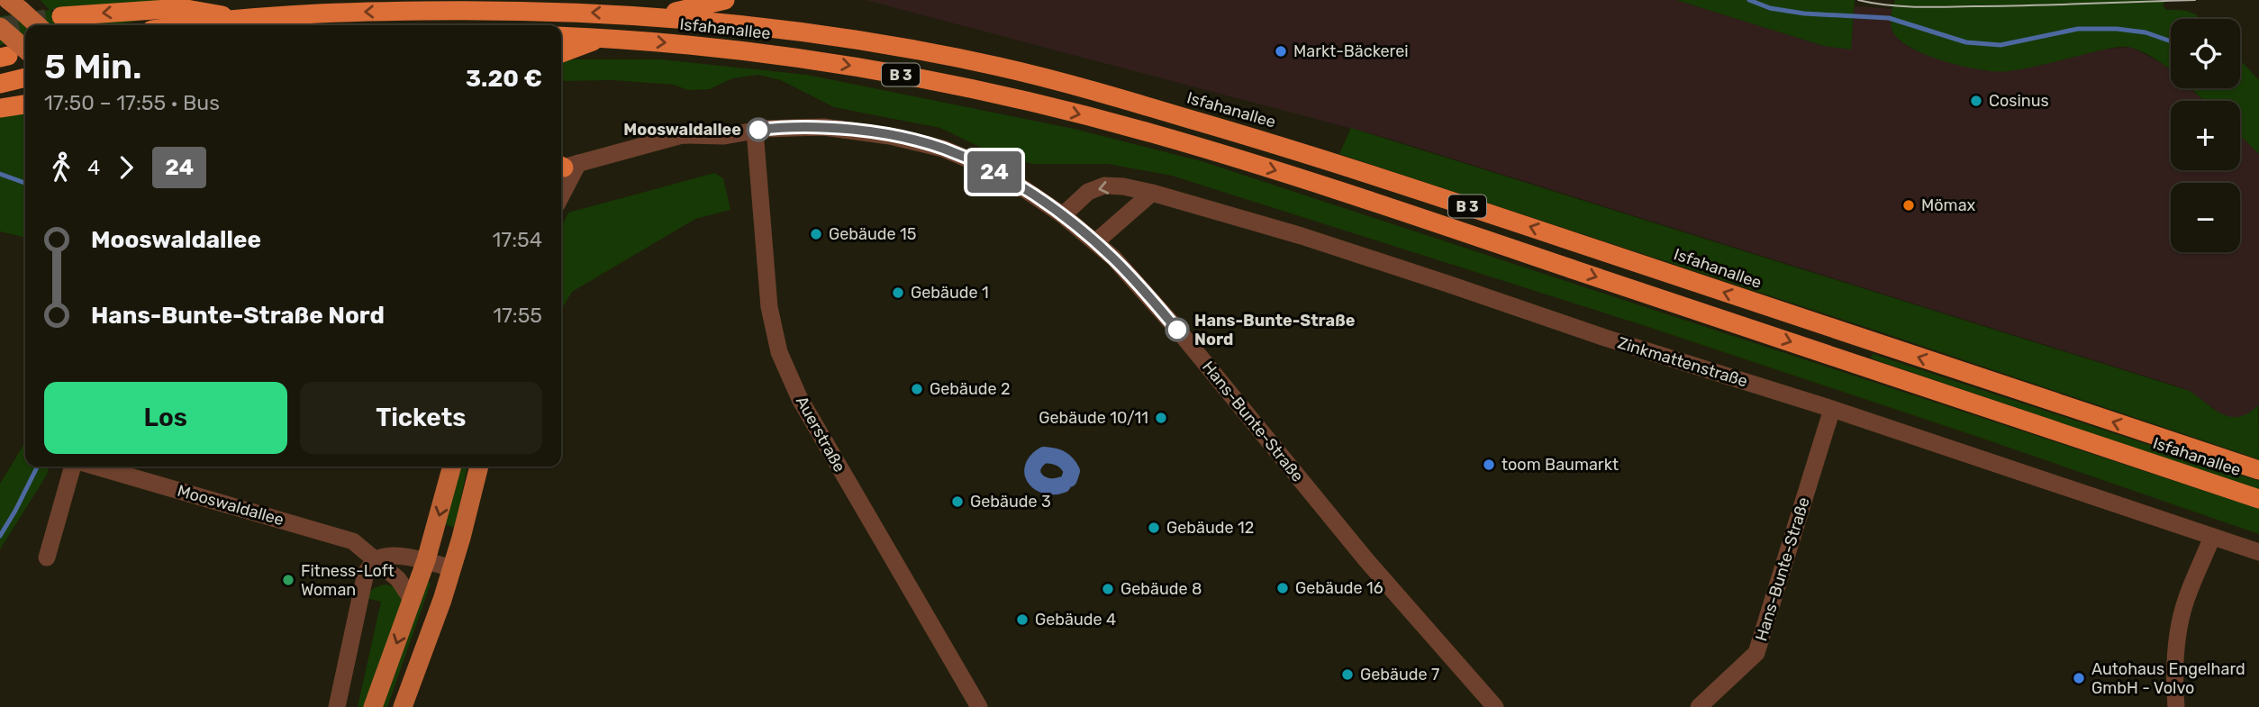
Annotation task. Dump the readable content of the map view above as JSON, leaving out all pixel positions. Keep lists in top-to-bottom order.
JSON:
{
  "streets": {
    "highway": ["Isfahanallee", "B 3"],
    "street": [
      "Zinkmattenstraße",
      "Hans-Bunte-Straße",
      "Auerstraße",
      "Mooswaldallee"
    ]
  },
  "crossings": [
    ["Zinkmattenstraße", "Hans-Bunte-Straße"],
    ["Hans-Bunte-Straße", "Auerstraße"]
  ],
  "places": [
    "Markt-Bäckerei",
    "Cosinus",
    "Mooswaldallee",
    "Mömax",
    "Gebäude 15",
    "Gebäude 1",
    "Hans-Bunte-Straße Nord",
    "Gebäude 2",
    "Gebäude 10/11",
    "toom Baumarkt",
    "Gebäude 3",
    "Gebäude 12",
    "Fitness-Loft Woman",
    "Gebäude 16",
    "Gebäude 8",
    "Gebäude 4",
    "Gebäude 7",
    "Autohaus Engelhard GmbH - Volvo"
  ],
  "lines": ["bus line 24"],
  "page": {
    "on_map": "24",
    "map_buttons": ["+", "−"],
    "heading": ["5 Min.", "17:50 – 17:55 · Bus", "3.20 €"],
    "legs": ["4", "24"],
    "list": [
      {
        "name": "Mooswaldallee",
        "value": "17:54"
      },
      {
        "name": "Hans-Bunte-Straße Nord",
        "value": "17:55"
      }
    ],
    "buttons": ["Los", "Tickets"]
  }
}
